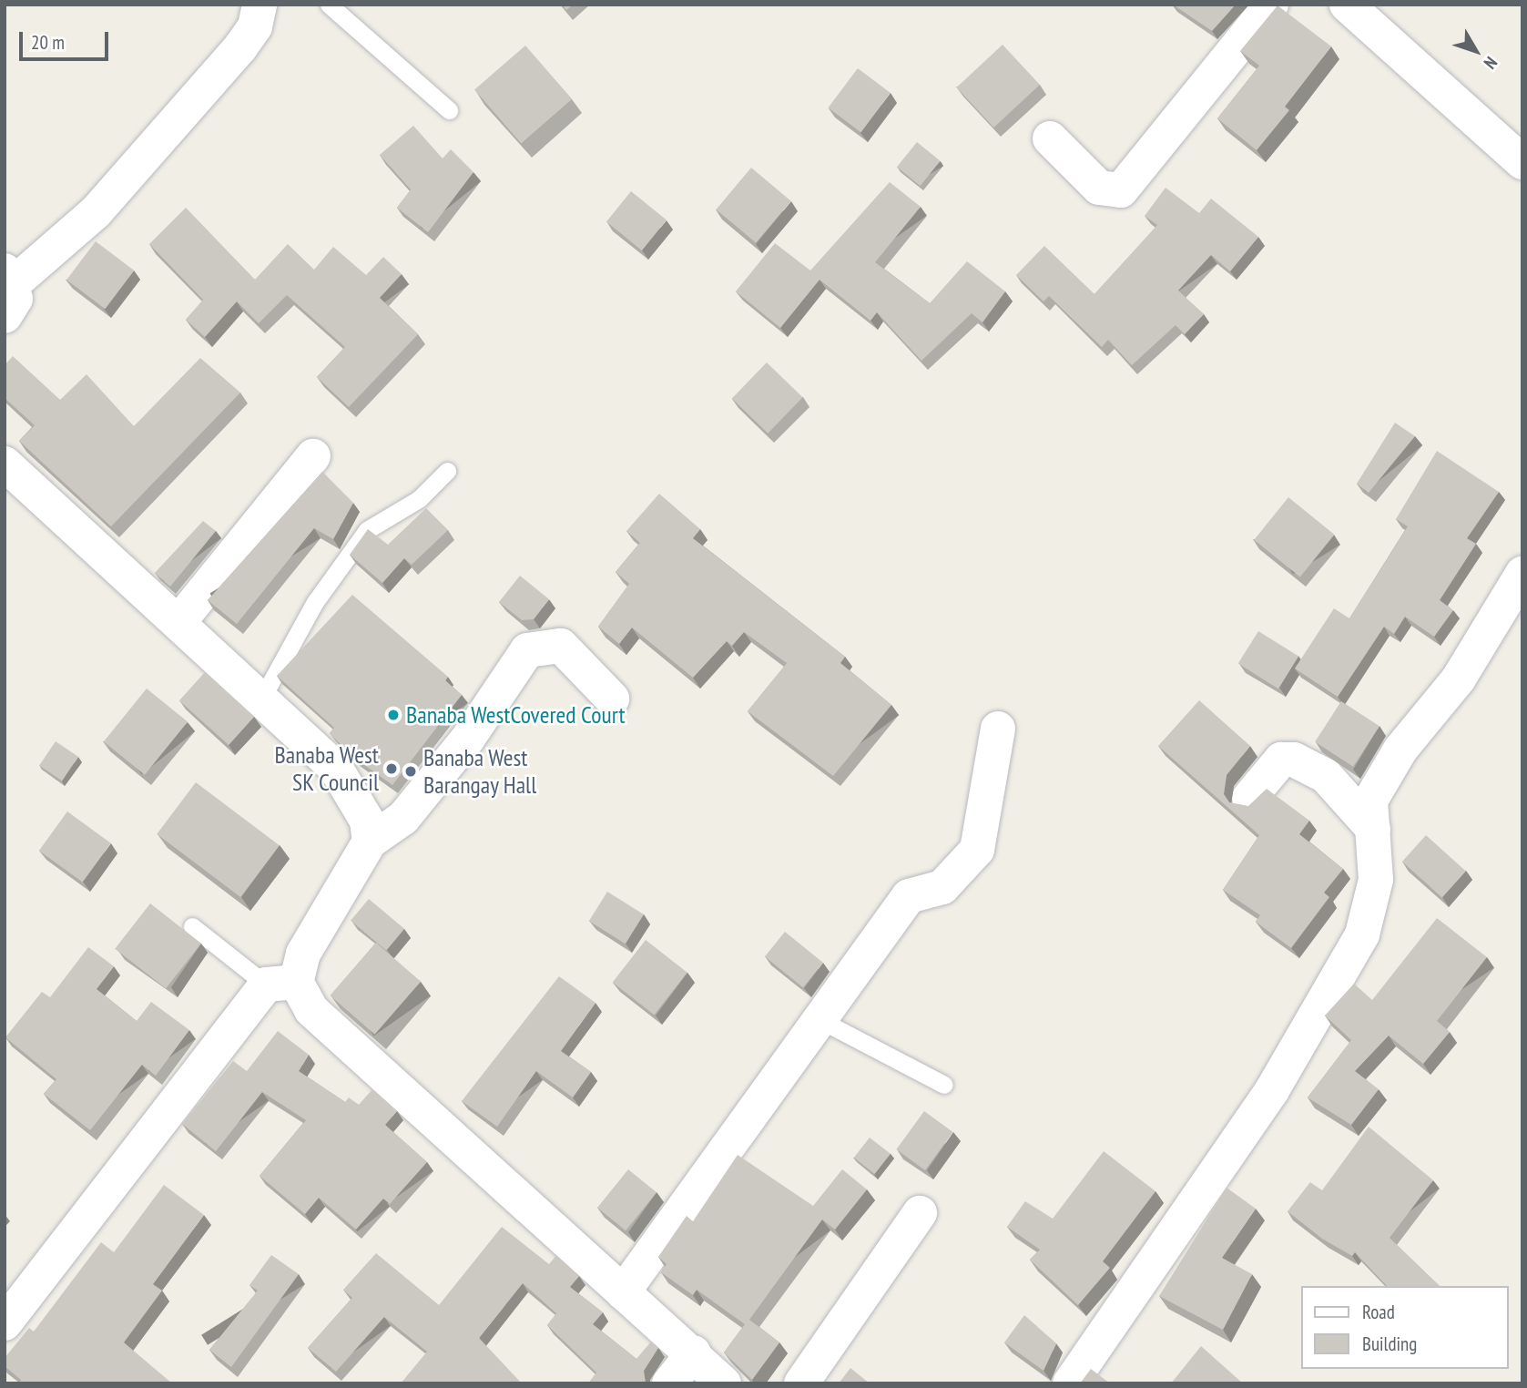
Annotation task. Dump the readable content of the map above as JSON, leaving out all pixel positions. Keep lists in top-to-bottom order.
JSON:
{
  "places": ["Banaba WestCovered Court", "Banaba West SK Council", "Banaba West Barangay Hall"],
  "legend": ["Road", "Building"],
  "scale_bar": "20 m",
  "north": "bottom right"
}
